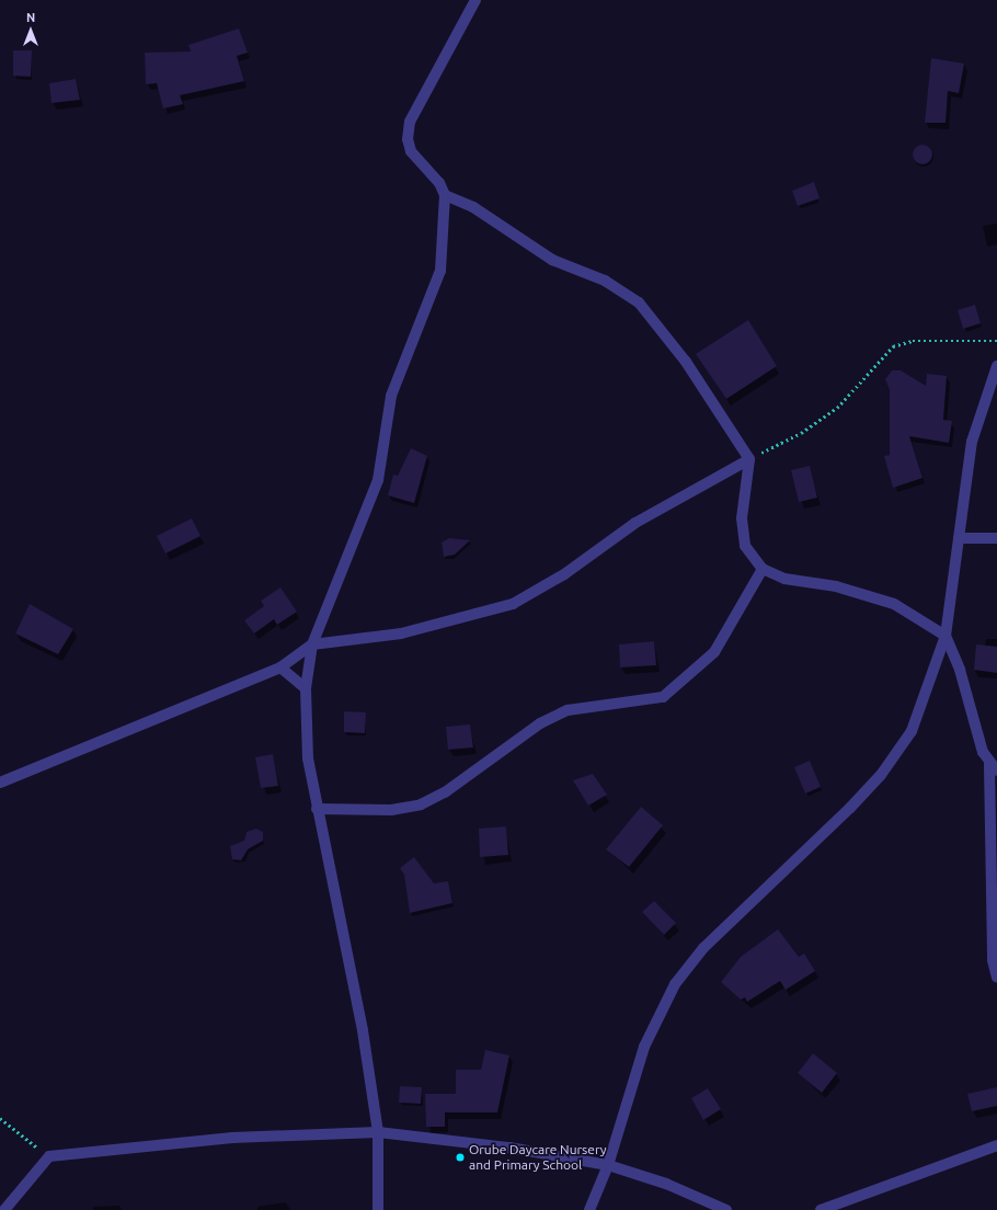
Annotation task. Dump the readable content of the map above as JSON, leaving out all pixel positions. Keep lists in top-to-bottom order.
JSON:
{
  "places": ["Orube Daycare Nursery and Primary School"],
  "north": "top"
}
